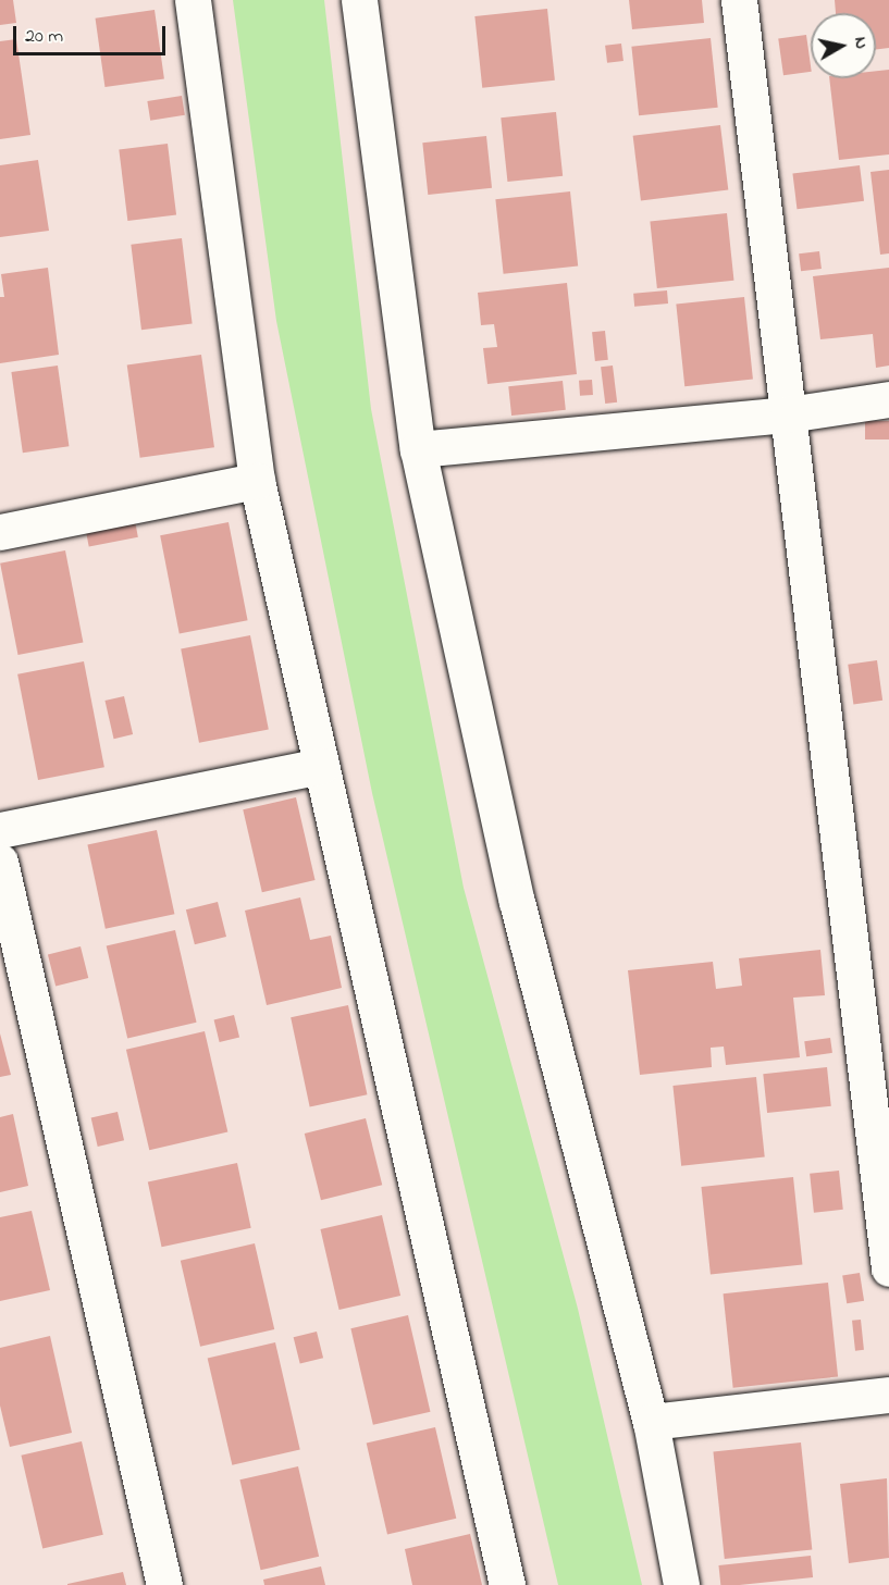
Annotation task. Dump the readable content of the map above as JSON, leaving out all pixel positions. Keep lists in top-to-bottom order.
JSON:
{
  "scale_bar": "20 m",
  "north": "right"
}
